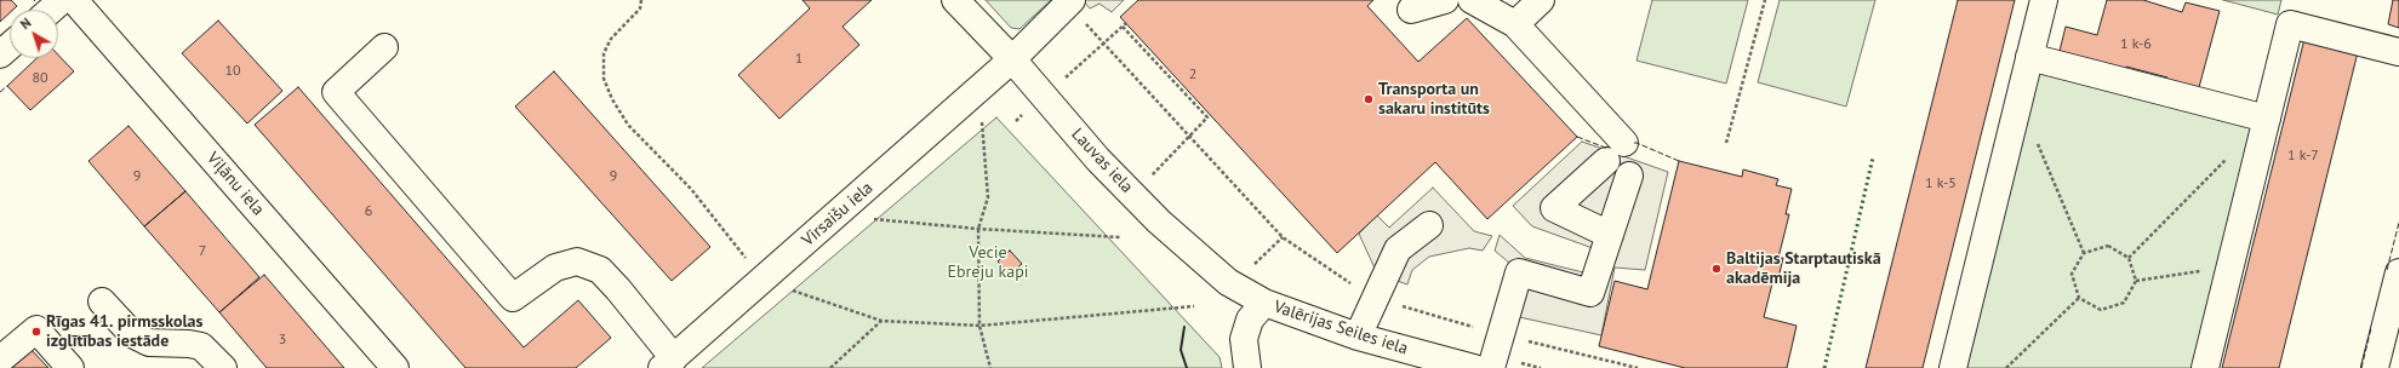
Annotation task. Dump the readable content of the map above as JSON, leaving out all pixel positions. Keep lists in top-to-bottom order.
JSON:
{
  "streets": {
    "street": [
      "Lauvas iela",
      "Viļānu iela",
      "Virsaišu iela",
      "Valērijas Seiles iela"
    ]
  },
  "crossings": [
    ["Lauvas iela", "Virsaišu iela"],
    ["Lauvas iela", "Valērijas Seiles iela"]
  ],
  "parks": ["Vecie Ebreju kapi"],
  "places": ["Transporta un sakaru institūts", "Baltijas Starptautiskā akadēmija", "Rīgas 41. pirmsskolas izglītības iestāde"],
  "house_numbers": [
    "1 k-6",
    "1",
    "10",
    "2",
    "80",
    "1 k-7",
    "9",
    "9",
    "1 k-5",
    "6",
    "7",
    "3"
  ],
  "north": "top left"
}
